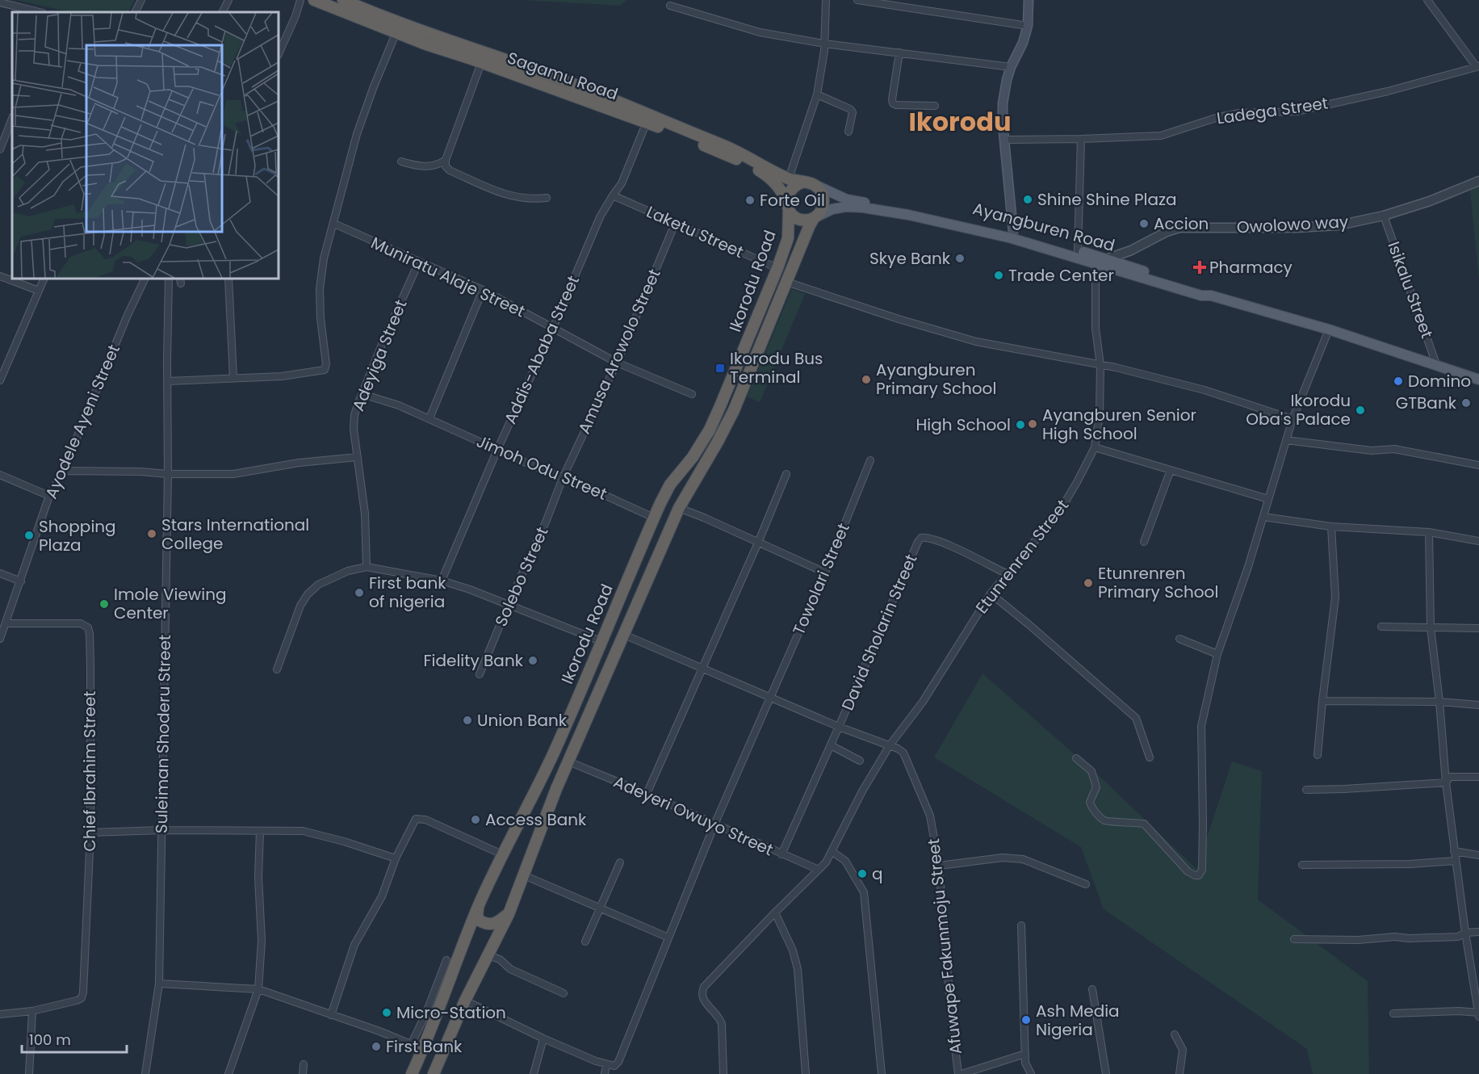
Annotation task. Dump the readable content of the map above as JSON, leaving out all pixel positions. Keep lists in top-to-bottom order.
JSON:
{
  "streets": {
    "highway": ["Sagamu Road", "Ikorodu Road"],
    "main road": ["Ayangburen Road"],
    "street": [
      "Ladega Street",
      "Owolowo way",
      "Laketu Street",
      "Muniratu Alaje Street",
      "Isikalu Street",
      "Addis-Ababa Street",
      "Amusa Arowolo Street",
      "Adeyiga Street",
      "Ayodele Ayeni Street",
      "Jimoh Odu Street",
      "Etunrenren Street",
      "Solebo Street",
      "Towolari Street",
      "David Sholarin Street",
      "Suleiman Shoderu Street",
      "Chief Ibrahim Street",
      "Adeyeri Owuyo Street",
      "Afuwape Fakunmoju Street"
    ]
  },
  "crossings": [
    ["Sagamu Road", "Ikorodu Road"],
    ["Sagamu Road", "Addis-Ababa Street"],
    ["Owolowo way", "Ayangburen Road"],
    ["Owolowo way", "Isikalu Street"],
    ["Ayangburen Road", "Isikalu Street"],
    ["Ayangburen Road", "Etunrenren Street"],
    ["Laketu Street", "Ikorodu Road"],
    ["Laketu Street", "Addis-Ababa Street"],
    ["Laketu Street", "Amusa Arowolo Street"],
    ["Muniratu Alaje Street", "Addis-Ababa Street"],
    ["Muniratu Alaje Street", "Amusa Arowolo Street"],
    ["Muniratu Alaje Street", "Adeyiga Street"],
    ["Ikorodu Road", "Jimoh Odu Street"],
    ["Ikorodu Road", "Adeyeri Owuyo Street"],
    ["Addis-Ababa Street", "Jimoh Odu Street"],
    ["Amusa Arowolo Street", "Jimoh Odu Street"],
    ["Amusa Arowolo Street", "Solebo Street"],
    ["Adeyiga Street", "Jimoh Odu Street"],
    ["Ayodele Ayeni Street", "Chief Ibrahim Street"],
    ["Jimoh Odu Street", "Solebo Street"],
    ["Etunrenren Street", "David Sholarin Street"],
    ["Etunrenren Street", "Adeyeri Owuyo Street"],
    ["Etunrenren Street", "Afuwape Fakunmoju Street"],
    ["Towolari Street", "Adeyeri Owuyo Street"],
    ["David Sholarin Street", "Adeyeri Owuyo Street"]
  ],
  "districts": ["Ikorodu"],
  "places": {
    "other": [
      "Shine Shine Plaza",
      "Forte Oil",
      "Accion",
      "Skye Bank",
      "Trade Center",
      "Ayangburen Primary School",
      "Domino",
      "GTBank",
      "Ikorodu Oba's Palace",
      "Ayangburen Senior High School",
      "High School",
      "Stars International College",
      "Shopping Plaza",
      "Etunrenren Primary School",
      "First bank of nigeria",
      "Imole Viewing Center",
      "Fidelity Bank",
      "Union Bank",
      "Access Bank",
      "q",
      "Micro-Station",
      "Ash Media Nigeria",
      "First Bank"
    ],
    "health": ["Pharmacy"],
    "transit": ["Ikorodu Bus Terminal"]
  },
  "scale_bar": "100 m"
}
